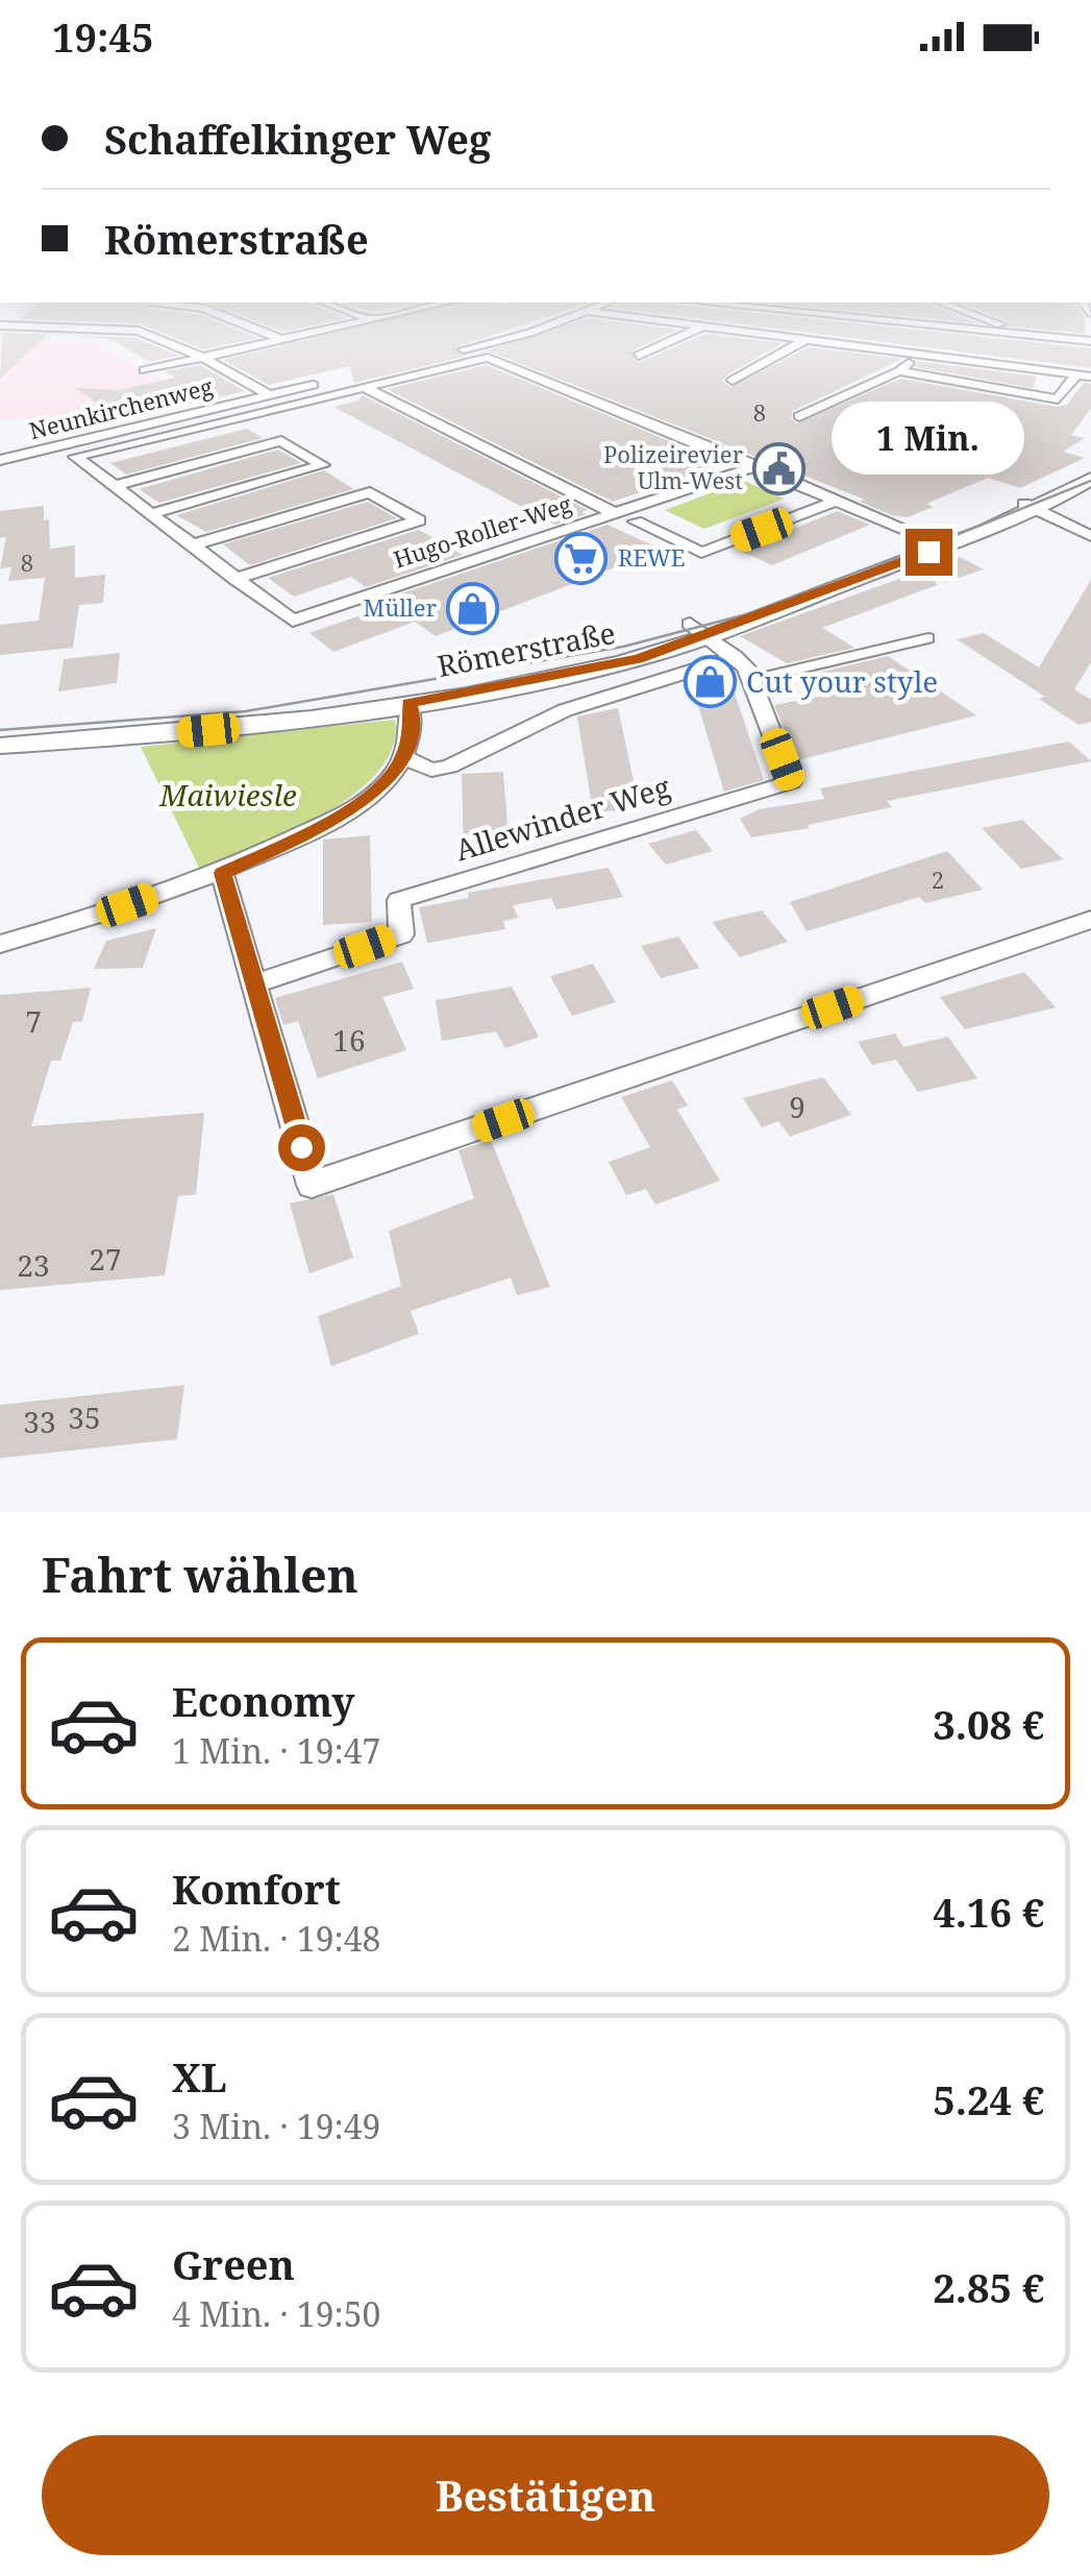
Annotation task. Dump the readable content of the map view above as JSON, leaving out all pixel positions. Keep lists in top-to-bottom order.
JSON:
{
  "streets": {
    "street": [
      "Neunkirchenweg",
      "Hugo-Roller-Weg",
      "Römerstraße",
      "Allewinder Weg"
    ]
  },
  "crossings": [
    ["Römerstraße", "Allewinder Weg"]
  ],
  "parks": ["Maiwiesle"],
  "places": {
    "public building": ["Polizeirevier Ulm-West"],
    "supermarket": ["REWE"],
    "shop": ["Müller", "Cut your style"]
  },
  "house_numbers": [
    "8",
    "8",
    "2",
    "7",
    "16",
    "9",
    "27",
    "23",
    "35",
    "33"
  ],
  "page": {
    "status": "19:45",
    "banner": ["Schaffelkinger Weg", "Römerstraße"],
    "bubble": "1 Min.",
    "heading": "Fahrt wählen",
    "list": [
      {
        "name": "Economy",
        "note": "1 Min. · 19:47",
        "value": "3.08 €"
      },
      {
        "name": "Komfort",
        "note": "2 Min. · 19:48",
        "value": "4.16 €"
      },
      {
        "name": "XL",
        "note": "3 Min. · 19:49",
        "value": "5.24 €"
      },
      {
        "name": "Green",
        "note": "4 Min. · 19:50",
        "value": "2.85 €"
      }
    ],
    "buttons": "Bestätigen"
  }
}
